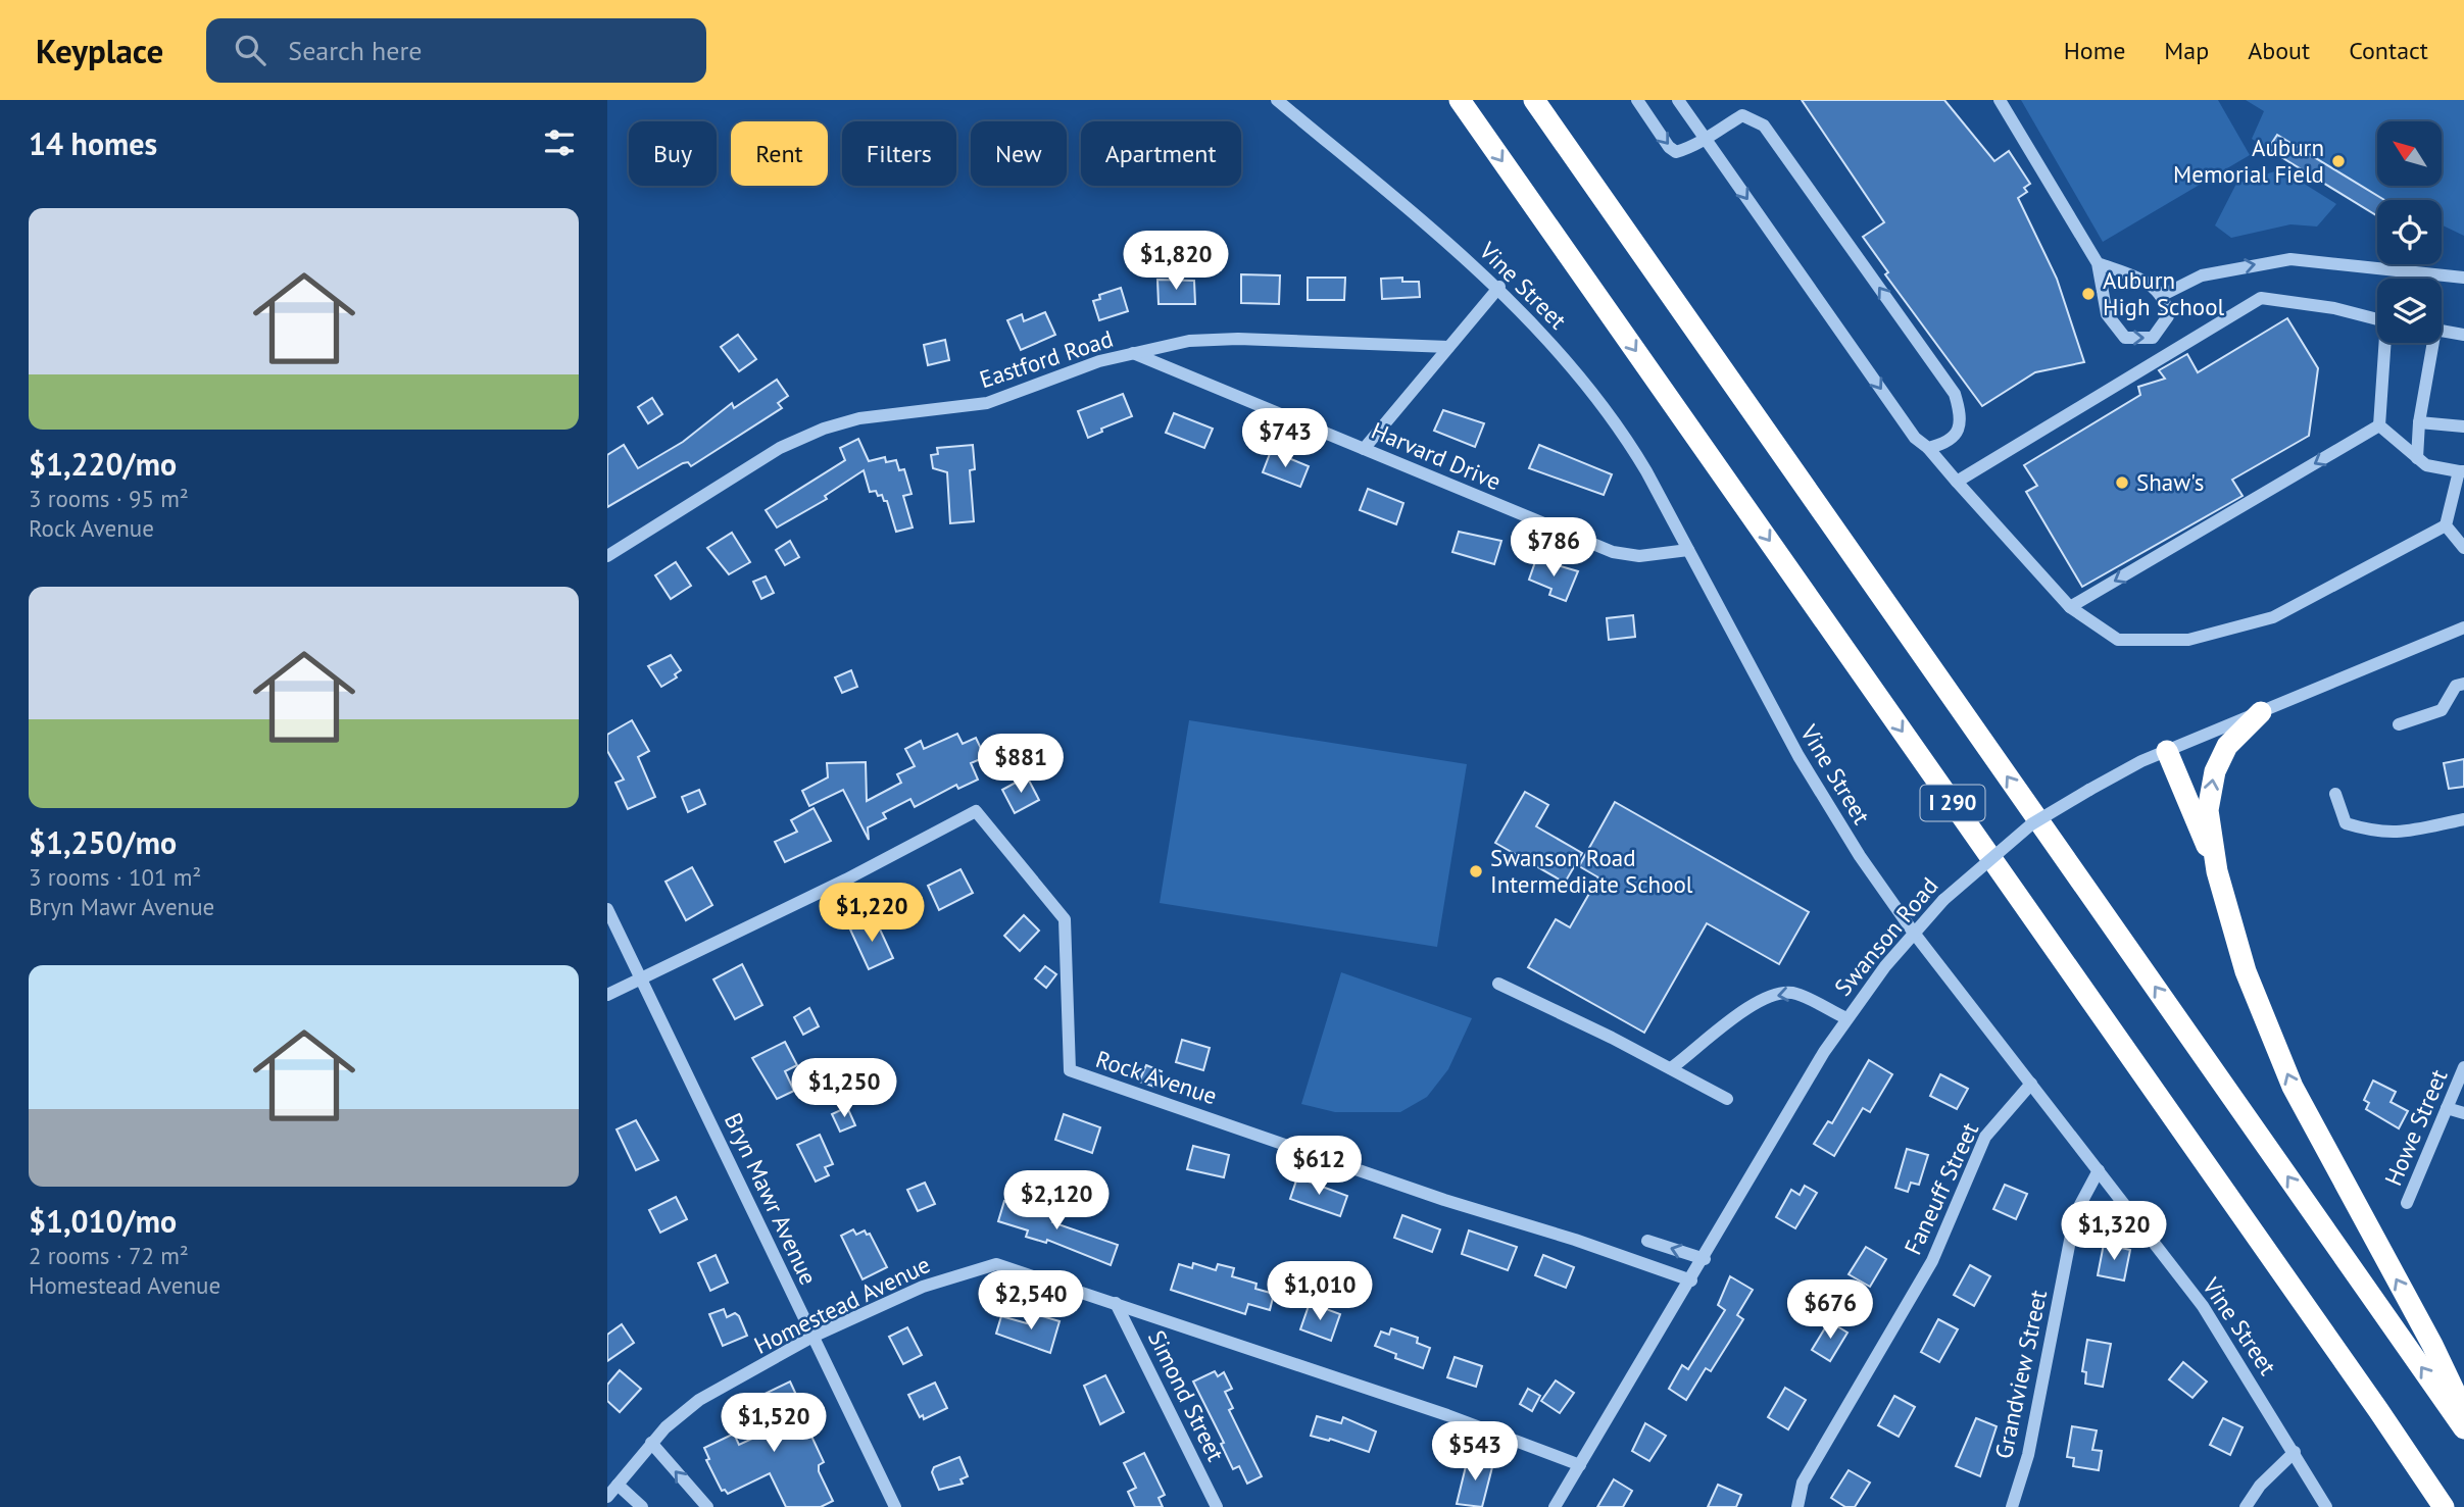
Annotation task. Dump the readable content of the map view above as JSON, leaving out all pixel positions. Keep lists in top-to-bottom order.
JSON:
{
  "streets": {
    "highway": ["I 290"],
    "street": [
      "Vine Street",
      "Eastford Road",
      "Harvard Drive",
      "Swanson Road",
      "Rock Avenue",
      "Howe Street",
      "Faneuff Street",
      "Bryn Mawr Avenue",
      "Homestead Avenue",
      "Grandview Street",
      "Simond Street"
    ]
  },
  "crossings": [
    ["Vine Street", "Harvard Drive"],
    ["Vine Street", "Swanson Road"],
    ["Vine Street", "Faneuff Street"],
    ["Vine Street", "Grandview Street"],
    ["Eastford Road", "Harvard Drive"],
    ["Swanson Road", "Rock Avenue"],
    ["Swanson Road", "Homestead Avenue"],
    ["Rock Avenue", "Bryn Mawr Avenue"],
    ["Bryn Mawr Avenue", "Homestead Avenue"],
    ["Homestead Avenue", "Simond Street"]
  ],
  "places": [
    "Auburn Memorial Field",
    "Auburn High School",
    "Shaw's",
    "Swanson Road Intermediate School"
  ],
  "north": "top left",
  "page": {
    "header": "Keyplace",
    "search": "Search here",
    "nav": [
      "Home",
      "Map",
      "About",
      "Contact"
    ],
    "heading": "14 homes",
    "chip": [
      "Buy",
      "Rent",
      "Filters",
      "New",
      "Apartment"
    ],
    "list": [
      {
        "name": "$1,220/mo",
        "note": "3 rooms · 95 m² · Rock Avenue"
      },
      {
        "name": "$1,250/mo",
        "note": "3 rooms · 101 m² · Bryn Mawr Avenue"
      },
      {
        "name": "$1,010/mo",
        "note": "2 rooms · 72 m² · Homestead Avenue"
      }
    ],
    "price": [
      "$1,820",
      "$743",
      "$786",
      "$881",
      "$1,220",
      "$1,250",
      "$612",
      "$2,120",
      "$1,320",
      "$1,010",
      "$2,540",
      "$676",
      "$1,520",
      "$543"
    ]
  }
}
